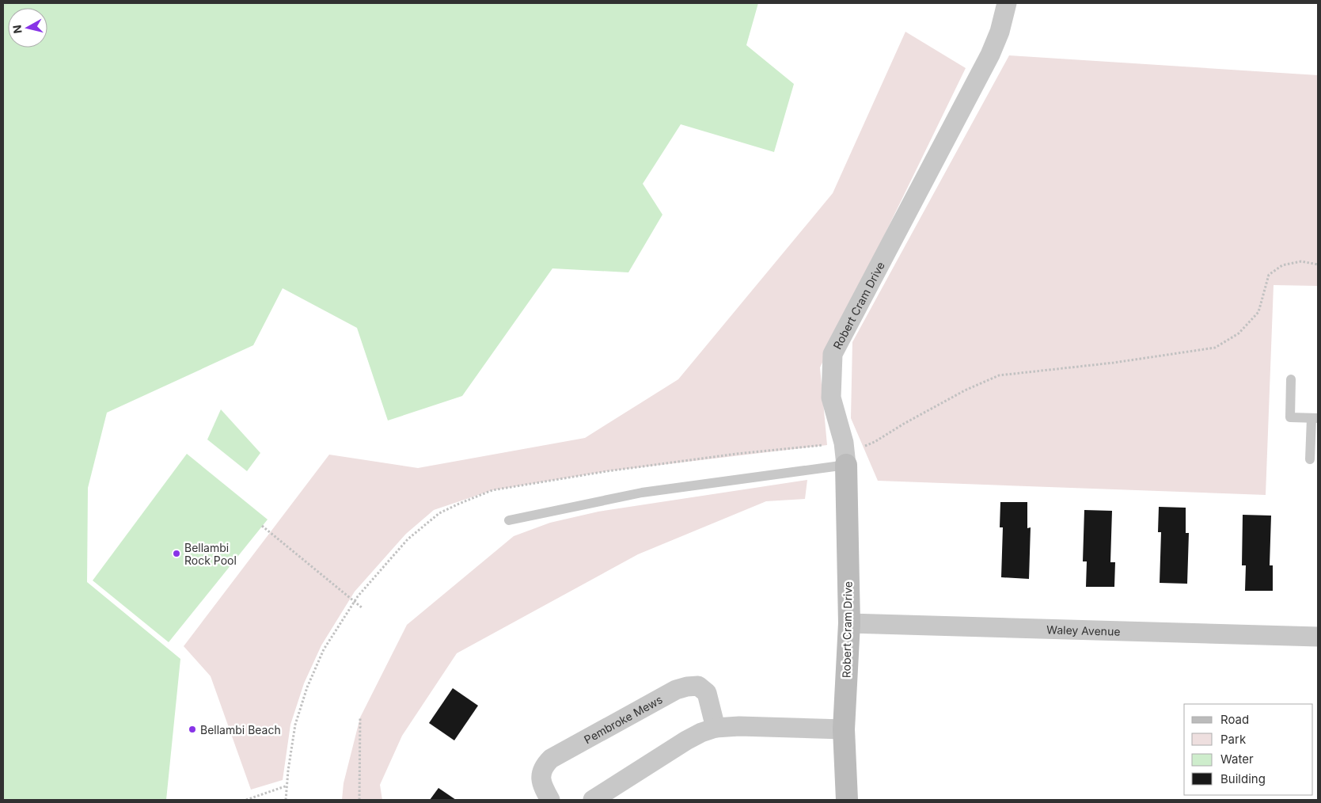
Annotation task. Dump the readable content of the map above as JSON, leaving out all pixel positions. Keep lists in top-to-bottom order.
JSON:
{
  "streets": {
    "main road": ["Robert Cram Drive"],
    "street": ["Waley Avenue", "Pembroke Mews"]
  },
  "crossings": [
    ["Robert Cram Drive", "Waley Avenue"]
  ],
  "places": ["Bellambi Rock Pool", "Bellambi Beach"],
  "legend": [
    "Road",
    "Park",
    "Water",
    "Building"
  ],
  "north": "left"
}
